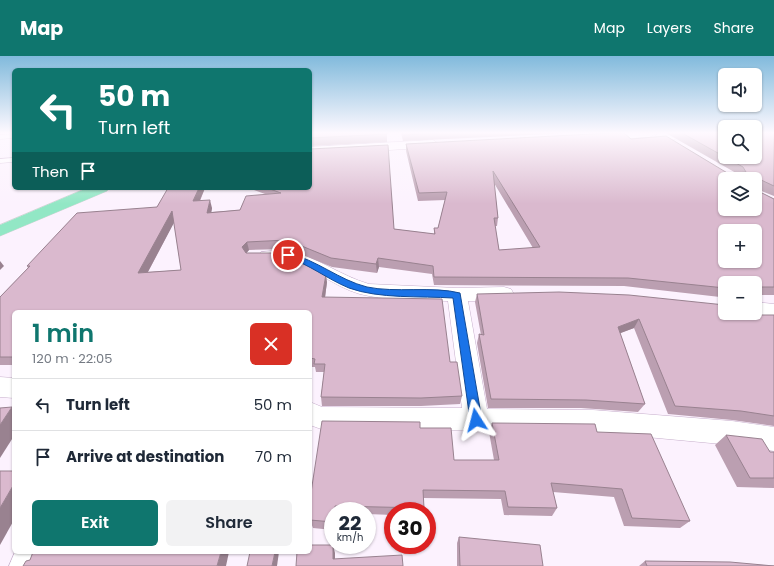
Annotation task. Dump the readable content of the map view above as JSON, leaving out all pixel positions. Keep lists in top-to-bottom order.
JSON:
{
  "page": {
    "header": "Map",
    "nav": ["Map", "Layers", "Share"],
    "map_buttons": ["+", "−"],
    "turn": ["50 m", "Turn left"],
    "then": "Then",
    "heading": ["1 min", "120 m · 22:05"],
    "list": [
      {
        "name": "Turn left",
        "value": "50 m"
      },
      {
        "name": "Arrive at destination",
        "value": "70 m"
      }
    ],
    "buttons": ["Exit", "Share"],
    "speed": "22 km/h",
    "limit": "30"
  }
}
